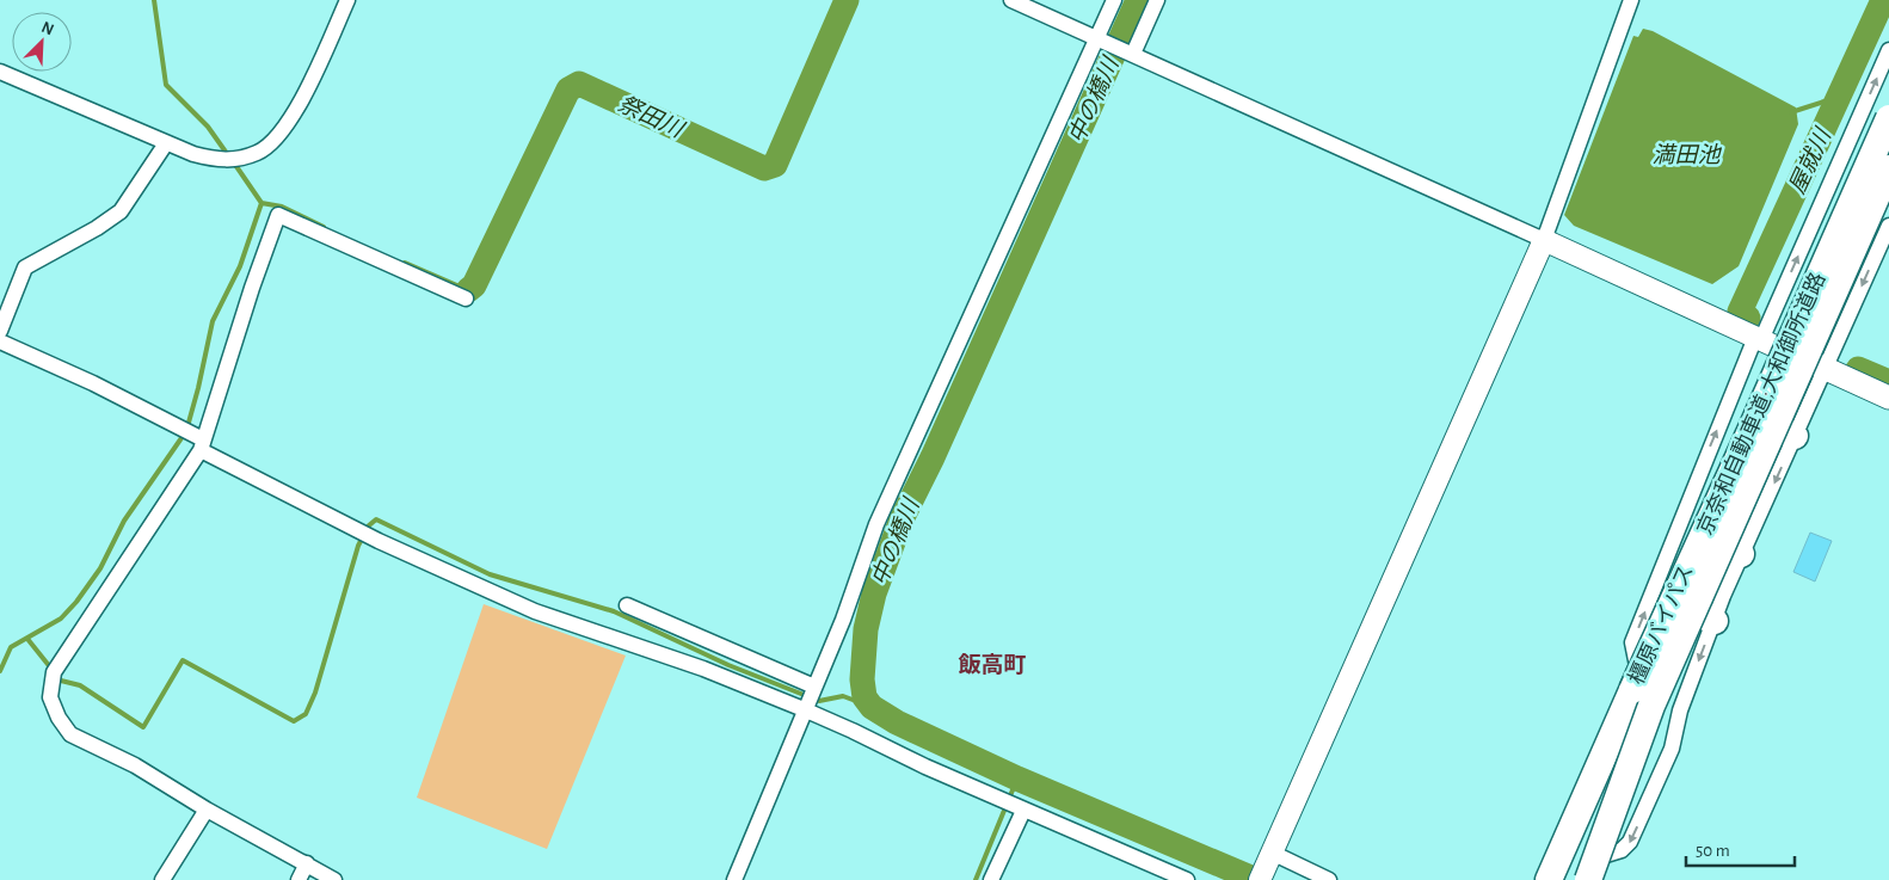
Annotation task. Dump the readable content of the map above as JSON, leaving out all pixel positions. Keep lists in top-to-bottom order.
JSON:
{
  "streets": {
    "highway": ["京奈和自動車道;大和御所道路", "橿原バイパス"]
  },
  "crossings": [
    ["京奈和自動車道;大和御所道路", "橿原バイパス"]
  ],
  "districts": ["飯高町"],
  "water": [
    "中の橋川",
    "祭田川",
    "満田池",
    "屋就川"
  ],
  "scale_bar": "50 m",
  "north": "top right"
}
